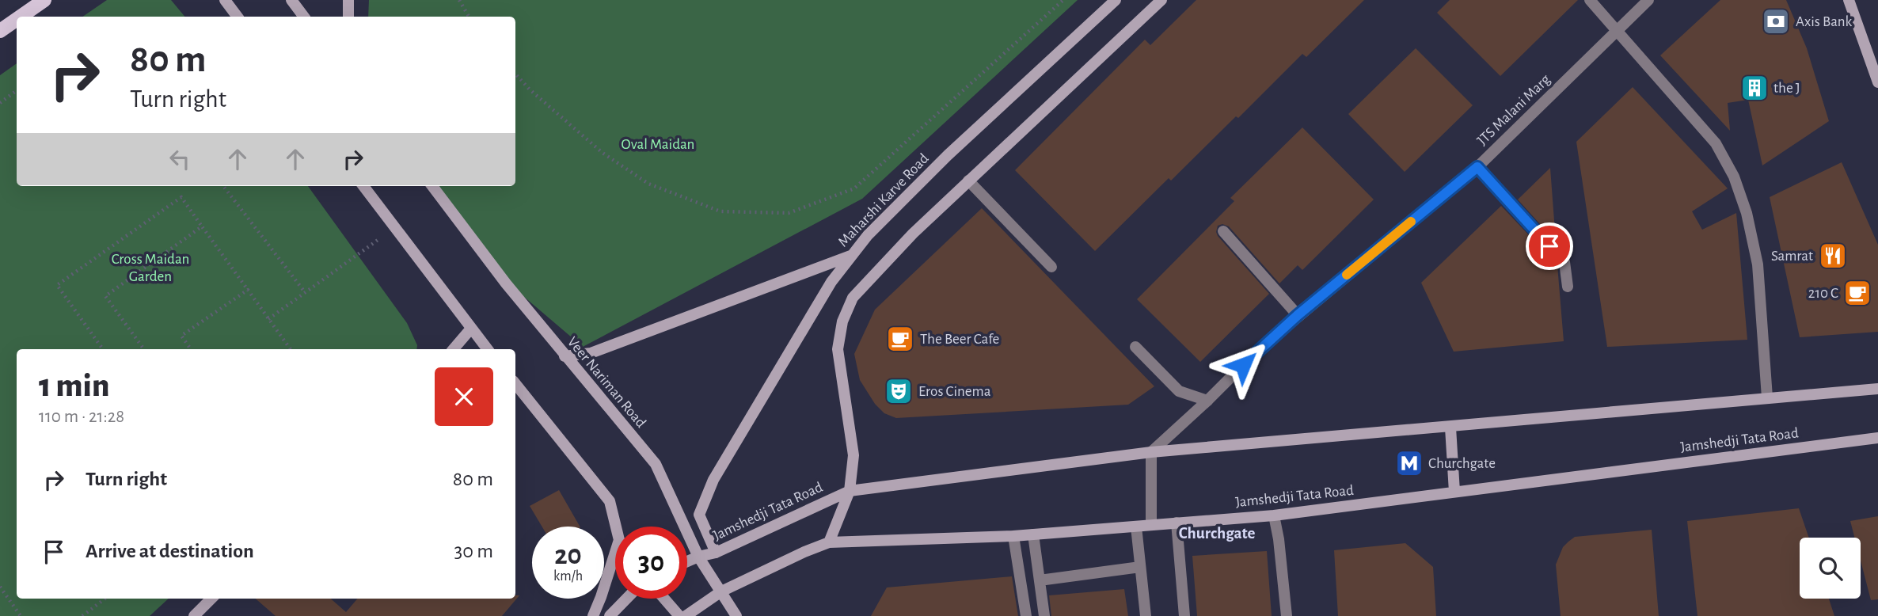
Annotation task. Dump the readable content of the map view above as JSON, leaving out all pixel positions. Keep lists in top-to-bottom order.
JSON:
{
  "streets": {
    "main road": ["Maharshi Karve Road", "Veer Nariman Road", "Jamshedji Tata Road"],
    "street": ["JTS Malani Marg"]
  },
  "crossings": [
    ["JTS Malani Marg", "Jamshedji Tata Road"],
    ["Maharshi Karve Road", "Jamshedji Tata Road"],
    ["Veer Nariman Road", "Jamshedji Tata Road"]
  ],
  "districts": ["Churchgate"],
  "parks": ["Oval Maidan", "Cross Maidan Garden"],
  "places": {
    "bank": ["Axis Bank"],
    "building": ["the J"],
    "restaurant": ["Samrat"],
    "cafe": ["210 C", "The Beer Cafe"],
    "theatre": ["Eros Cinema"],
    "metro station": ["Churchgate"]
  },
  "page": {
    "turn": ["80 m", "Turn right"],
    "heading": ["1 min", "110 m · 21:28"],
    "list": [
      {
        "name": "Turn right",
        "value": "80 m"
      },
      {
        "name": "Arrive at destination",
        "value": "30 m"
      }
    ],
    "speed": "20 km/h",
    "limit": "30"
  }
}
